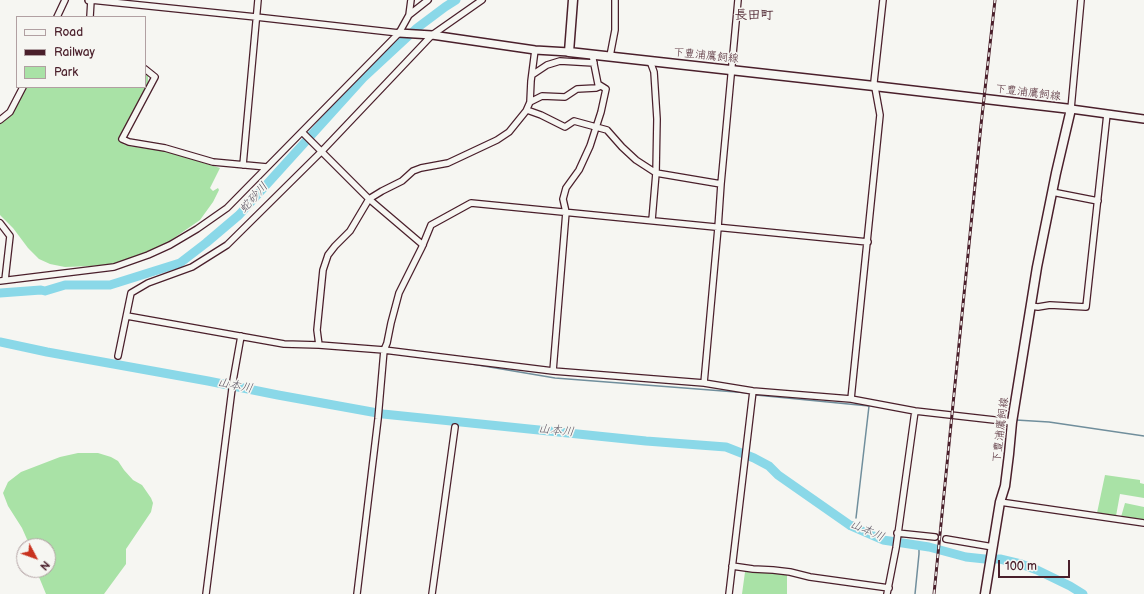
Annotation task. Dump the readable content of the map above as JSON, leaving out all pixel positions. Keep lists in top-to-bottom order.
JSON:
{
  "streets": {
    "main road": ["下豊浦鷹飼線"]
  },
  "districts": ["長田町"],
  "water": ["蛇砂川", "山本川"],
  "legend": ["Road", "Railway", "Park"],
  "scale_bar": "100 m",
  "north": "bottom right"
}
